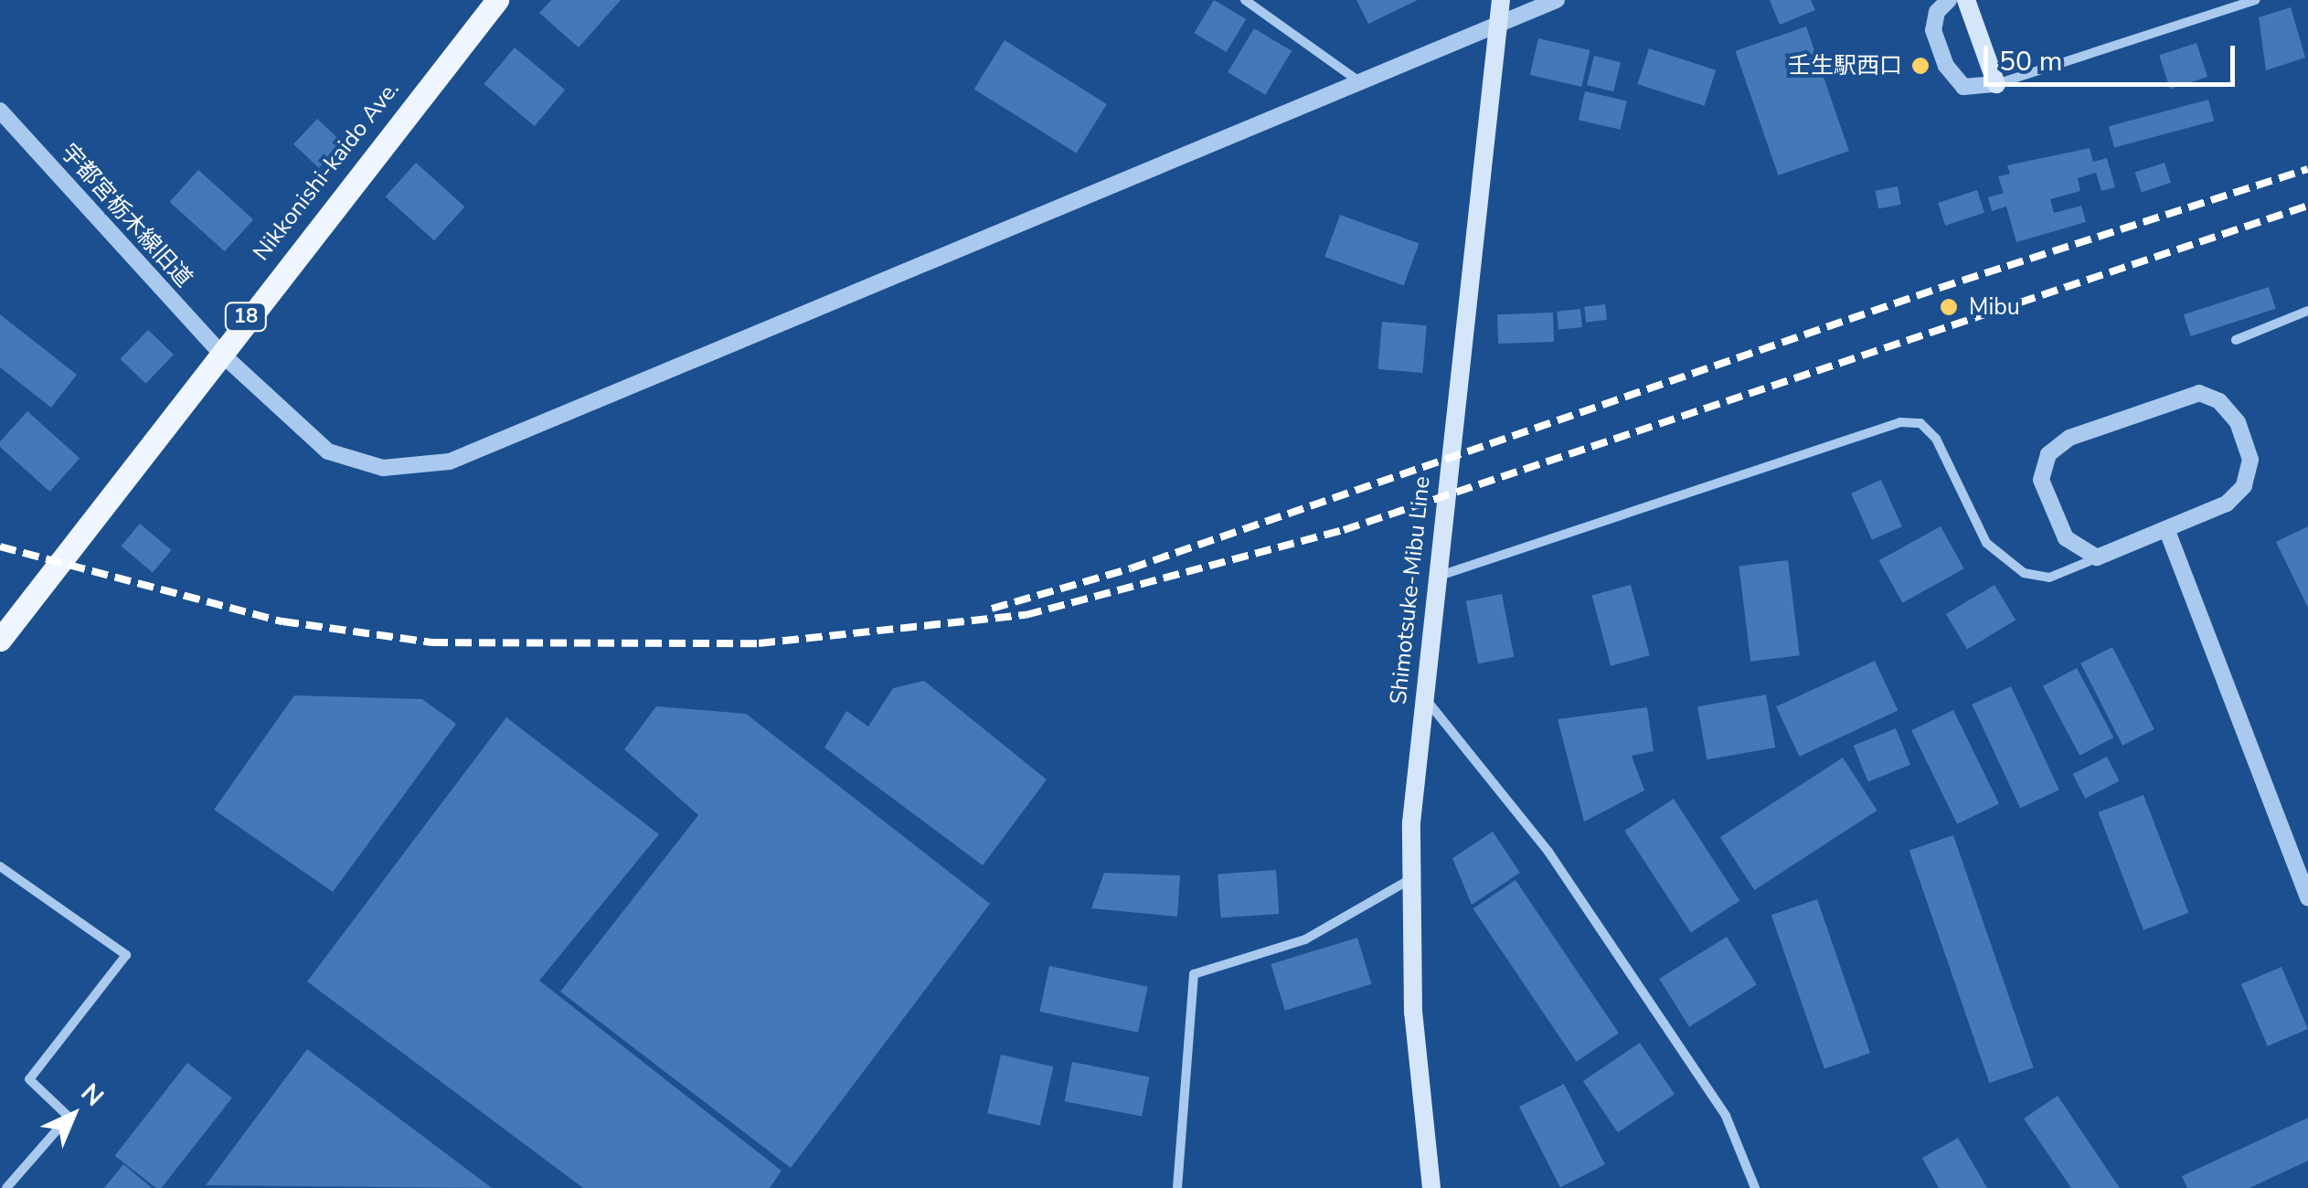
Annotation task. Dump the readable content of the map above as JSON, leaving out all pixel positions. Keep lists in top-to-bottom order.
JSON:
{
  "streets": {
    "main road": ["Nikkonishi-kaido Ave.", "18", "Shimotsuke-Mibu Line"],
    "street": ["宇都宮栃木線旧道"]
  },
  "crossings": [
    ["Nikkonishi-kaido Ave.", "宇都宮栃木線旧道"],
    ["宇都宮栃木線旧道", "Shimotsuke-Mibu Line"]
  ],
  "places": ["壬生駅西口", "Mibu"],
  "scale_bar": "50 m",
  "north": "top right"
}
